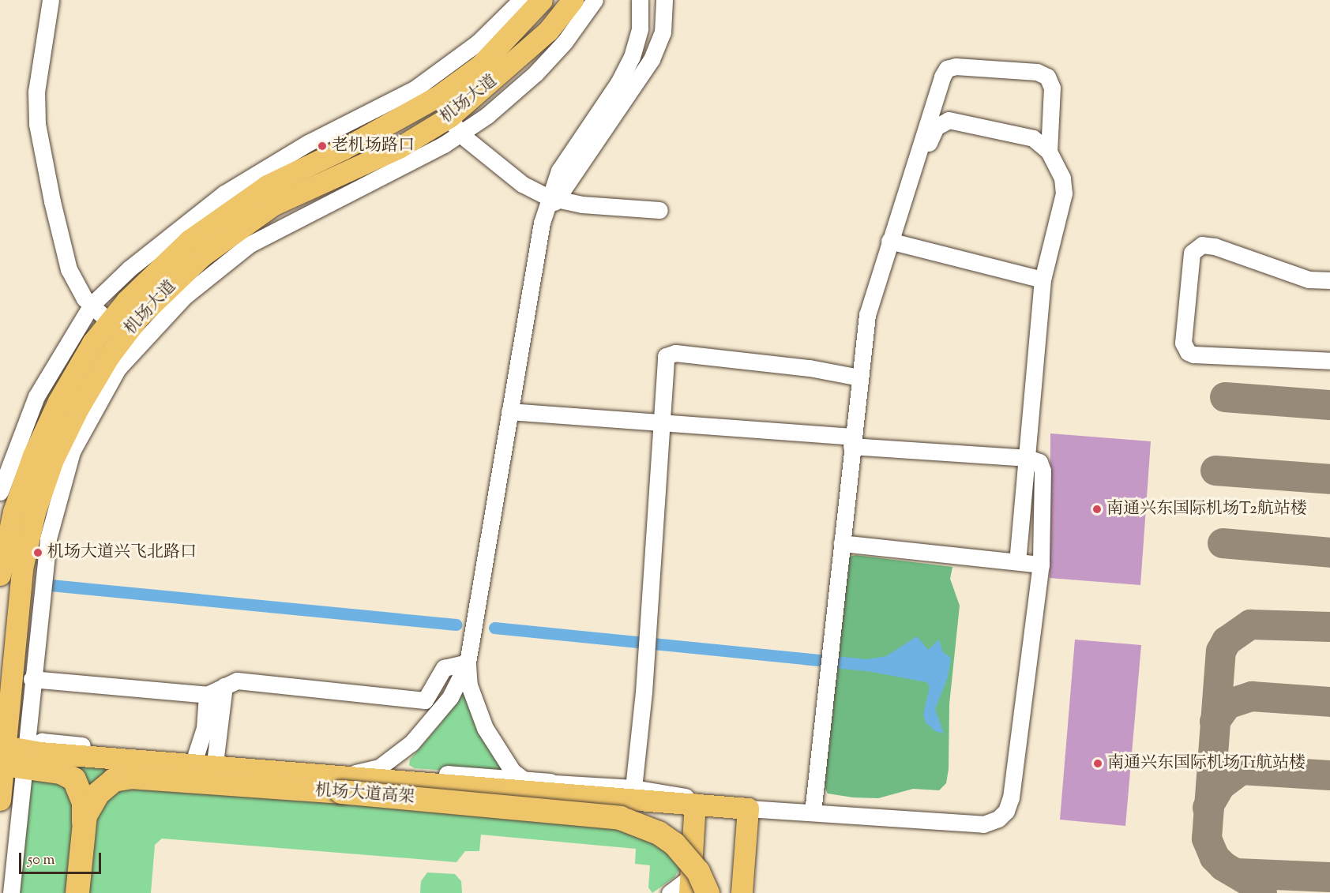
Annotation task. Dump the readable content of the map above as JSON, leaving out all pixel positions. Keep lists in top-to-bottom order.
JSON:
{
  "streets": {
    "highway": ["机场大道高架"],
    "main road": ["机场大道"]
  },
  "places": [
    "老机场路口",
    "南通兴东国际机场T2航站楼",
    "机场大道兴飞北路口",
    "南通兴东国际机场T1航站楼"
  ],
  "scale_bar": "50 m"
}
